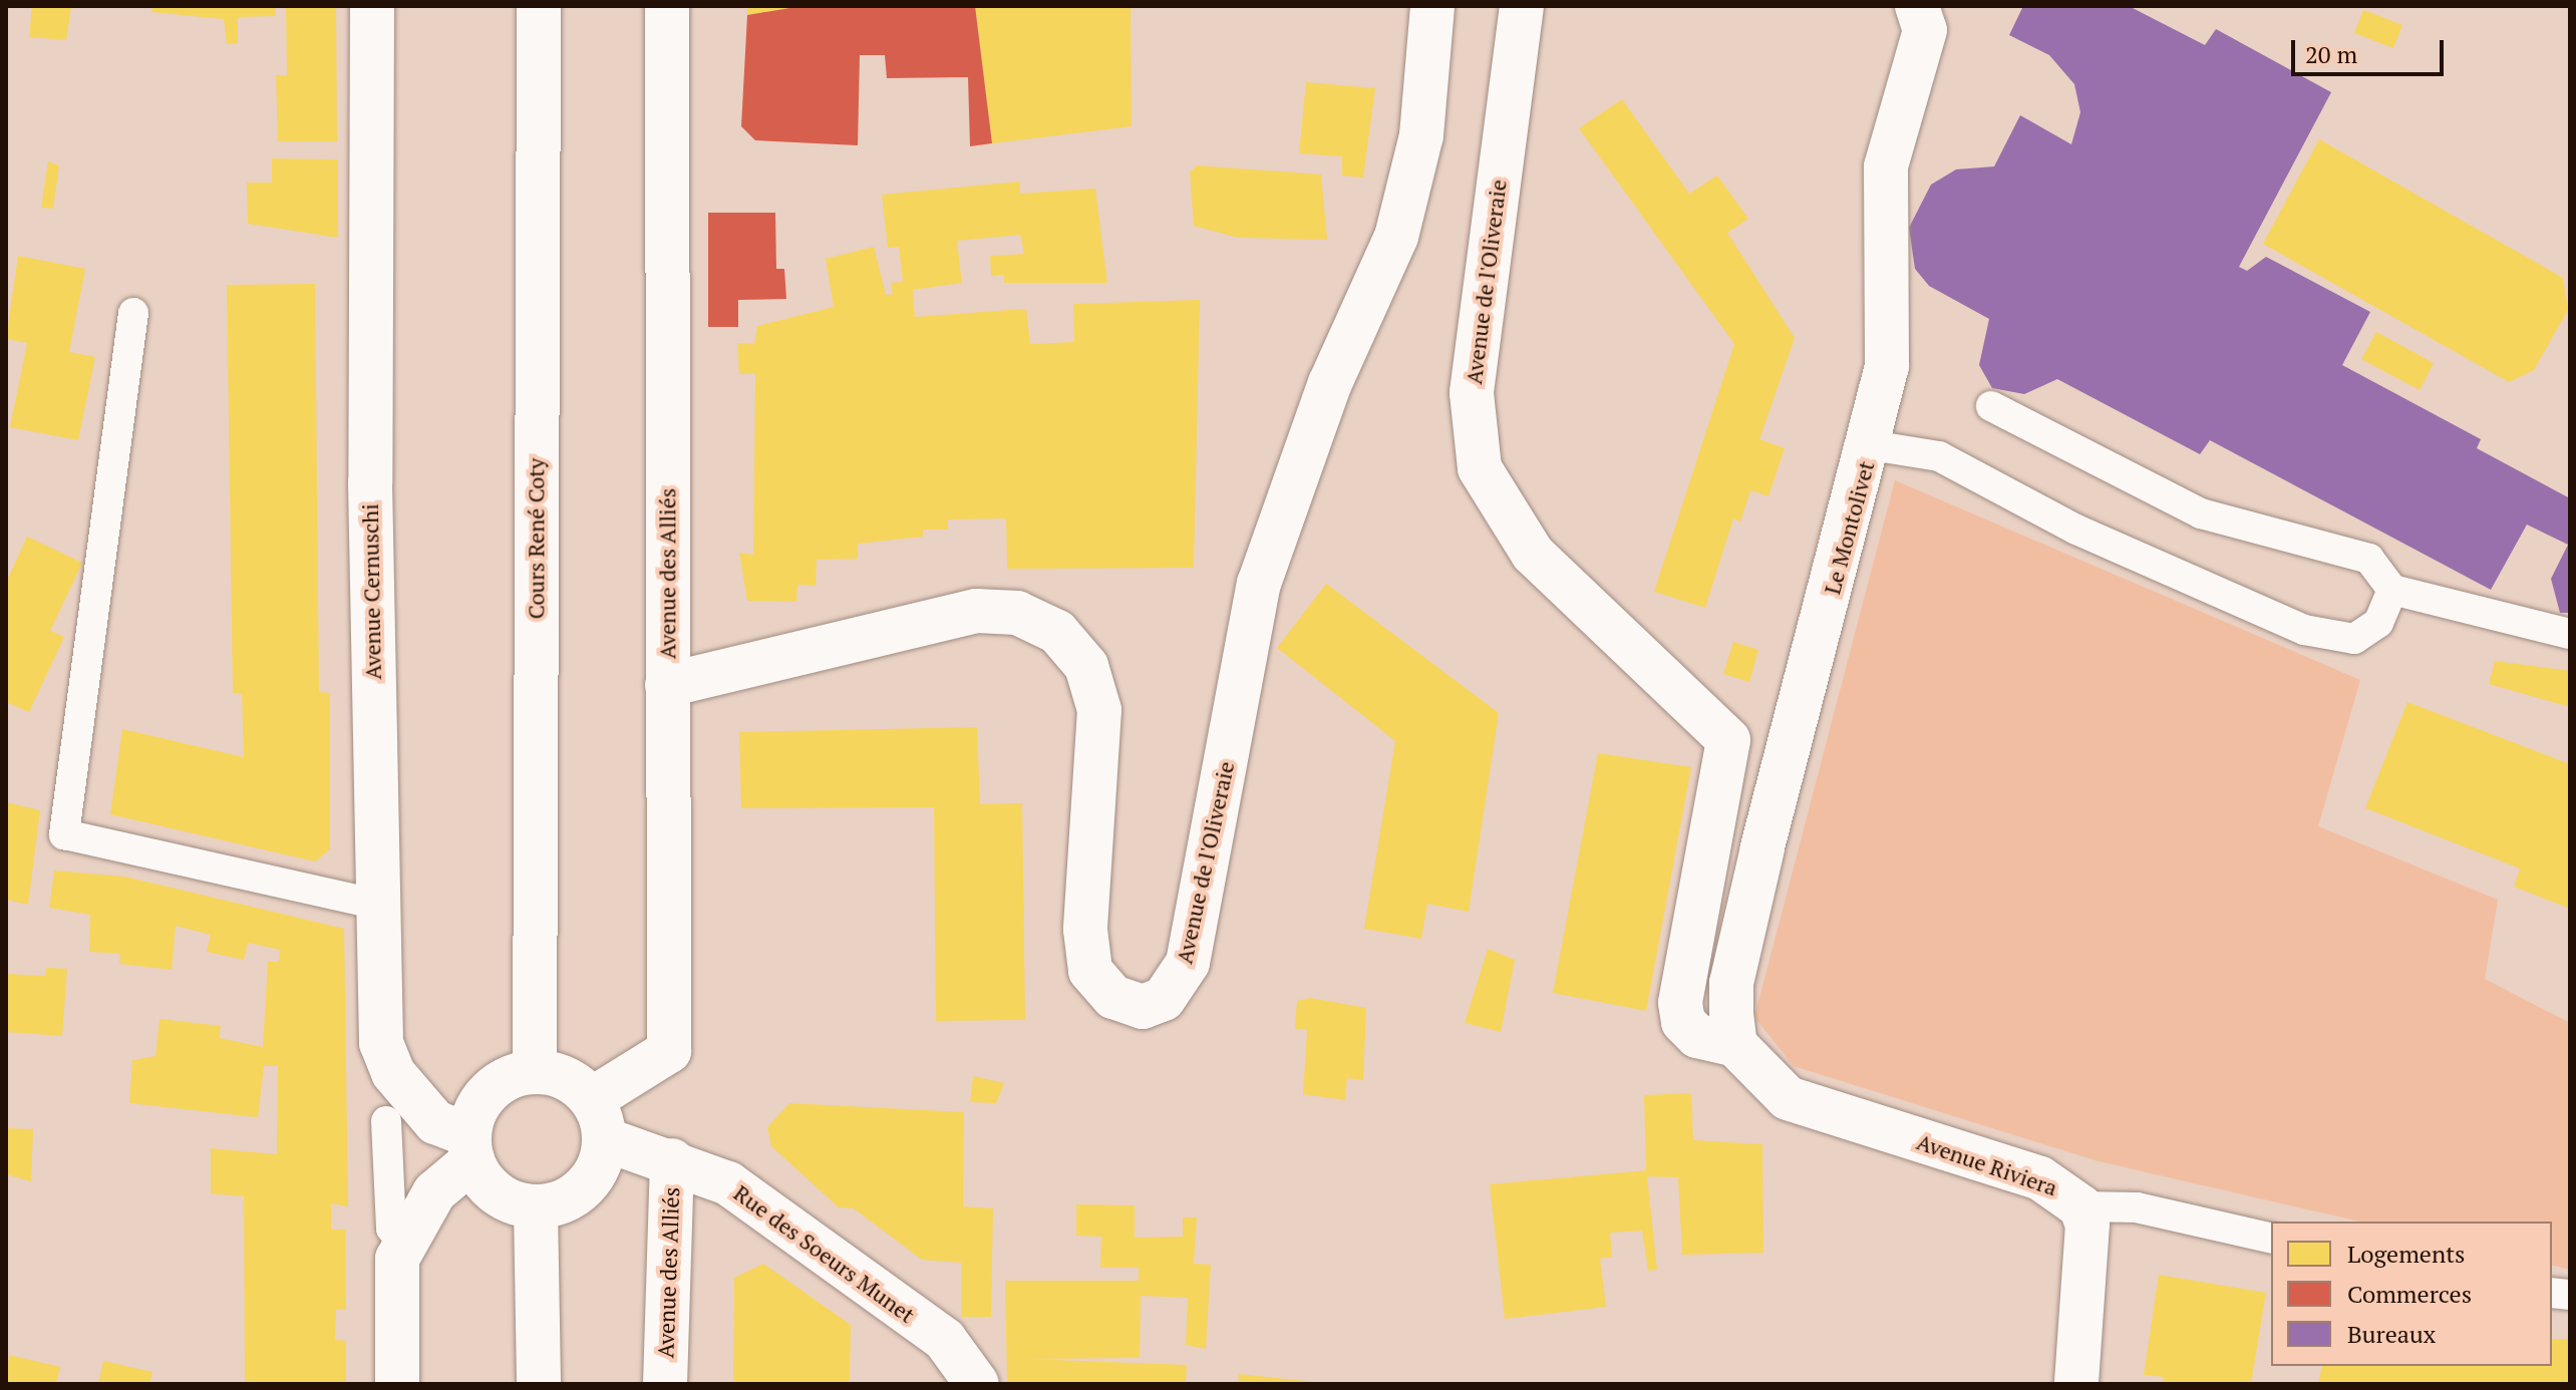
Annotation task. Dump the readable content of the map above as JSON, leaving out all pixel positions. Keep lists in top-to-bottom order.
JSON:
{
  "streets": {
    "street": [
      "Avenue de l'Oliveraie",
      "Le Montolivet",
      "Cours René Coty",
      "Avenue des Alliés",
      "Avenue Cernuschi",
      "Avenue Riviera",
      "Rue des Soeurs Munet"
    ]
  },
  "crossings": [
    ["Avenue de l'Oliveraie", "Le Montolivet"],
    ["Avenue de l'Oliveraie", "Avenue des Alliés"],
    ["Avenue de l'Oliveraie", "Avenue Riviera"],
    ["Le Montolivet", "Avenue Riviera"],
    ["Cours René Coty", "Avenue des Alliés"],
    ["Cours René Coty", "Avenue Cernuschi"],
    ["Cours René Coty", "Rue des Soeurs Munet"],
    ["Avenue des Alliés", "Avenue Cernuschi"],
    ["Avenue des Alliés", "Rue des Soeurs Munet"],
    ["Avenue Cernuschi", "Rue des Soeurs Munet"]
  ],
  "legend": ["Logements", "Commerces", "Bureaux"],
  "scale_bar": "20 m"
}
